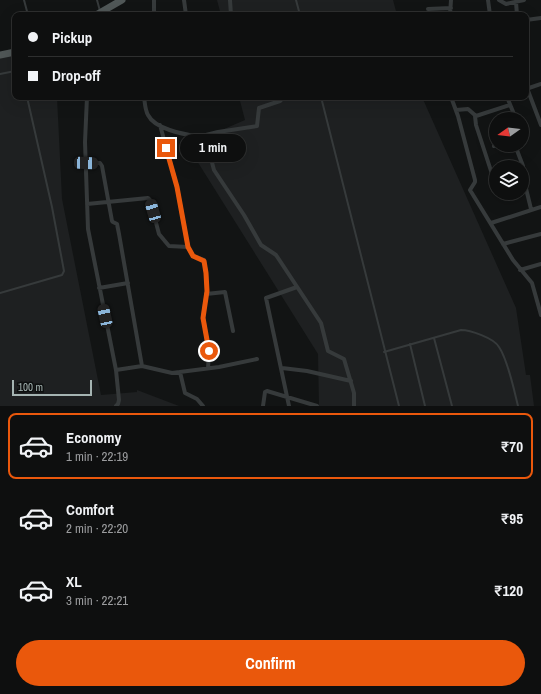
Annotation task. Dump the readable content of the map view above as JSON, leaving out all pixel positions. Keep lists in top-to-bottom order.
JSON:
{
  "scale_bar": "100 m",
  "north": "left",
  "page": {
    "banner": ["Pickup", "Drop-off"],
    "bubble": "1 min",
    "scale": "100 m",
    "list": [
      {
        "name": "Economy",
        "note": "1 min · 22:19",
        "value": "₹70"
      },
      {
        "name": "Comfort",
        "note": "2 min · 22:20",
        "value": "₹95"
      },
      {
        "name": "XL",
        "note": "3 min · 22:21",
        "value": "₹120"
      }
    ],
    "buttons": "Confirm"
  }
}
